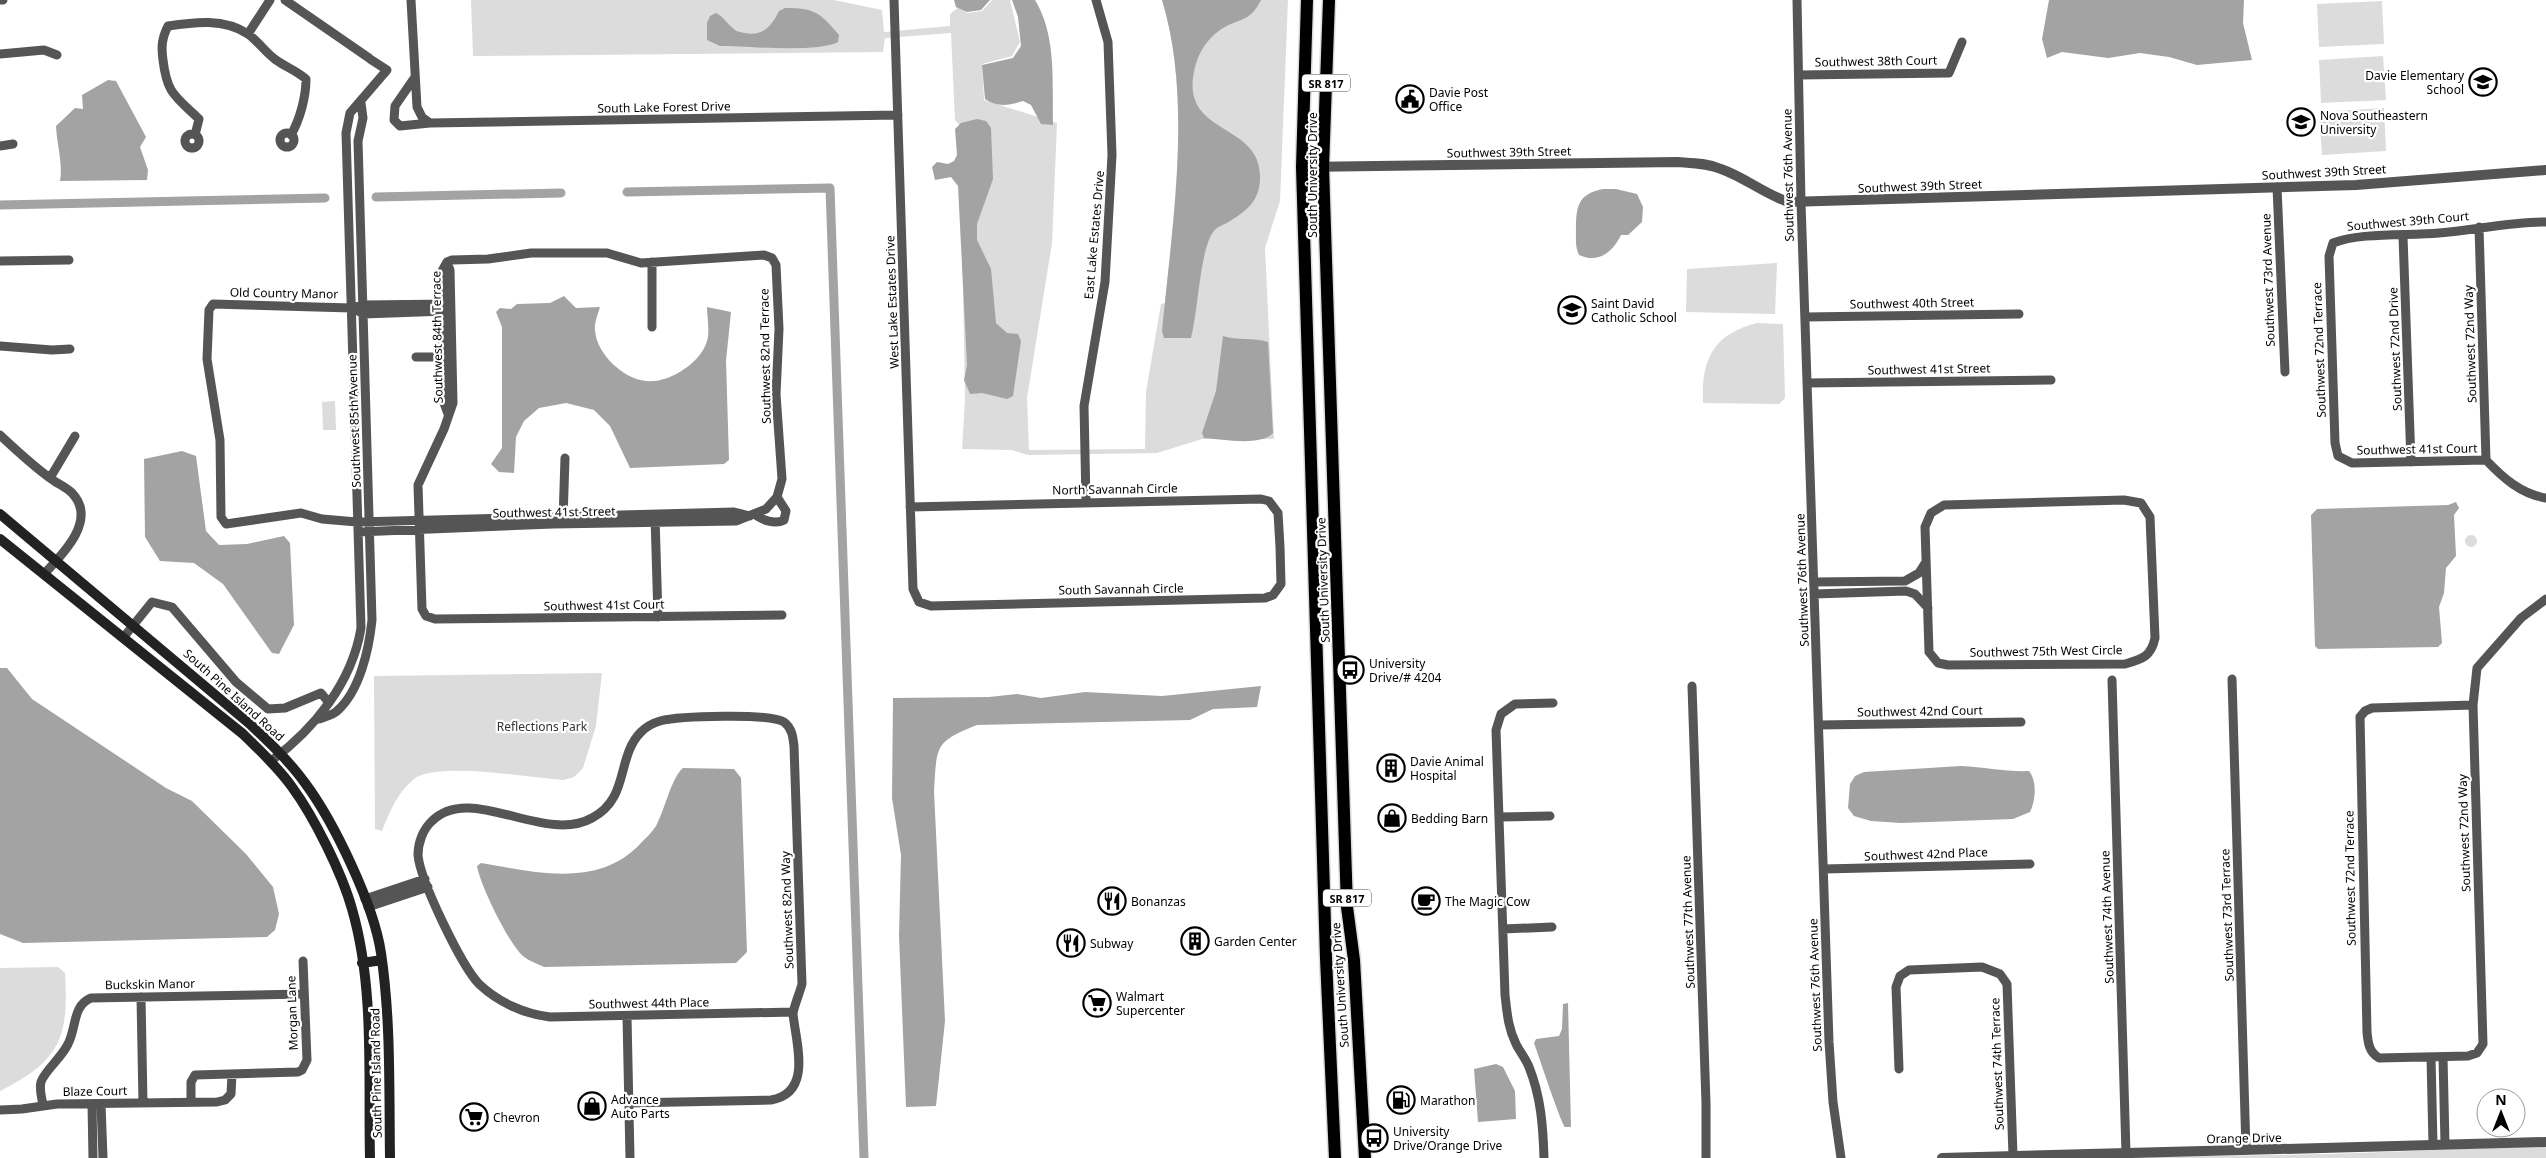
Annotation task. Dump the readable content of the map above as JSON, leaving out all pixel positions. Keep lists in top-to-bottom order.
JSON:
{
  "streets": {
    "main road": ["SR 817", "South University Drive", "South Pine Island Road"],
    "street": [
      "Southwest 38th Court",
      "South Lake Forest Drive",
      "Southwest 39th Street",
      "Southwest 76th Avenue",
      "Southwest 39th Court",
      "East Lake Estates Drive",
      "Southwest 73rd Avenue",
      "Old Country Manor",
      "West Lake Estates Drive",
      "Southwest 40th Street",
      "Southwest 84th Terrace",
      "Southwest 72nd Way",
      "Southwest 72nd Drive",
      "Southwest 72nd Terrace",
      "Southwest 82nd Terrace",
      "Southwest 41st Street",
      "Southwest 85th Avenue",
      "Southwest 41st Court",
      "North Savannah Circle",
      "South Savannah Circle",
      "Southwest 75th West Circle",
      "Southwest 42nd Court",
      "Southwest 42nd Place",
      "Southwest 82nd Way",
      "Southwest 73rd Terrace",
      "Southwest 74th Avenue",
      "Southwest 77th Avenue",
      "Buckskin Manor",
      "Southwest 44th Place",
      "Morgan Lane",
      "Southwest 74th Terrace",
      "Blaze Court",
      "Orange Drive"
    ]
  },
  "crossings": [
    ["Southwest 38th Court", "Southwest 76th Avenue"],
    ["South Lake Forest Drive", "West Lake Estates Drive"],
    ["Southwest 39th Street", "South University Drive"],
    ["Southwest 39th Street", "Southwest 76th Avenue"],
    ["Southwest 39th Street", "Southwest 73rd Avenue"],
    ["Southwest 76th Avenue", "Southwest 40th Street"],
    ["Southwest 76th Avenue", "Southwest 41st Street"],
    ["Southwest 76th Avenue", "Southwest 42nd Court"],
    ["Southwest 76th Avenue", "Southwest 42nd Place"],
    ["Southwest 39th Court", "Southwest 72nd Way"],
    ["Southwest 39th Court", "Southwest 72nd Drive"],
    ["Southwest 39th Court", "Southwest 72nd Terrace"],
    ["East Lake Estates Drive", "North Savannah Circle"],
    ["Old Country Manor", "Southwest 41st Street"],
    ["Old Country Manor", "Southwest 85th Avenue"],
    ["West Lake Estates Drive", "North Savannah Circle"],
    ["West Lake Estates Drive", "South Savannah Circle"],
    ["Southwest 84th Terrace", "Southwest 82nd Terrace"],
    ["Southwest 84th Terrace", "Southwest 41st Street"],
    ["Southwest 84th Terrace", "Southwest 41st Court"],
    ["Southwest 72nd Way", "Southwest 72nd Terrace"],
    ["Southwest 72nd Way", "Southwest 41st Court"],
    ["Southwest 72nd Drive", "Southwest 41st Court"],
    ["Southwest 72nd Terrace", "Southwest 41st Court"],
    ["Southwest 82nd Terrace", "Southwest 41st Street"],
    ["Southwest 41st Street", "Southwest 85th Avenue"],
    ["Southwest 85th Avenue", "South Pine Island Road"],
    ["North Savannah Circle", "South Savannah Circle"],
    ["Southwest 82nd Way", "Southwest 44th Place"],
    ["Southwest 73rd Terrace", "Orange Drive"],
    ["Southwest 74th Avenue", "Orange Drive"],
    ["Buckskin Manor", "Morgan Lane"],
    ["Buckskin Manor", "Blaze Court"],
    ["Morgan Lane", "Blaze Court"],
    ["Southwest 74th Terrace", "Orange Drive"]
  ],
  "parks": ["Reflections Park"],
  "places": {
    "school or university": ["Davie Elementary School", "Nova Southeastern University", "Saint David Catholic School"],
    "public building": ["Davie Post Office"],
    "bus stop": ["University Drive/# 4204", "University Drive/Orange Drive"],
    "building": ["Davie Animal Hospital", "Garden Center"],
    "shop": ["Bedding Barn", "Advance Auto Parts"],
    "restaurant": ["Bonanzas", "Subway"],
    "cafe": ["The Magic Cow"],
    "supermarket": ["Walmart Supercenter", "Chevron"],
    "fuel station": ["Marathon"]
  },
  "north": "top"
}
